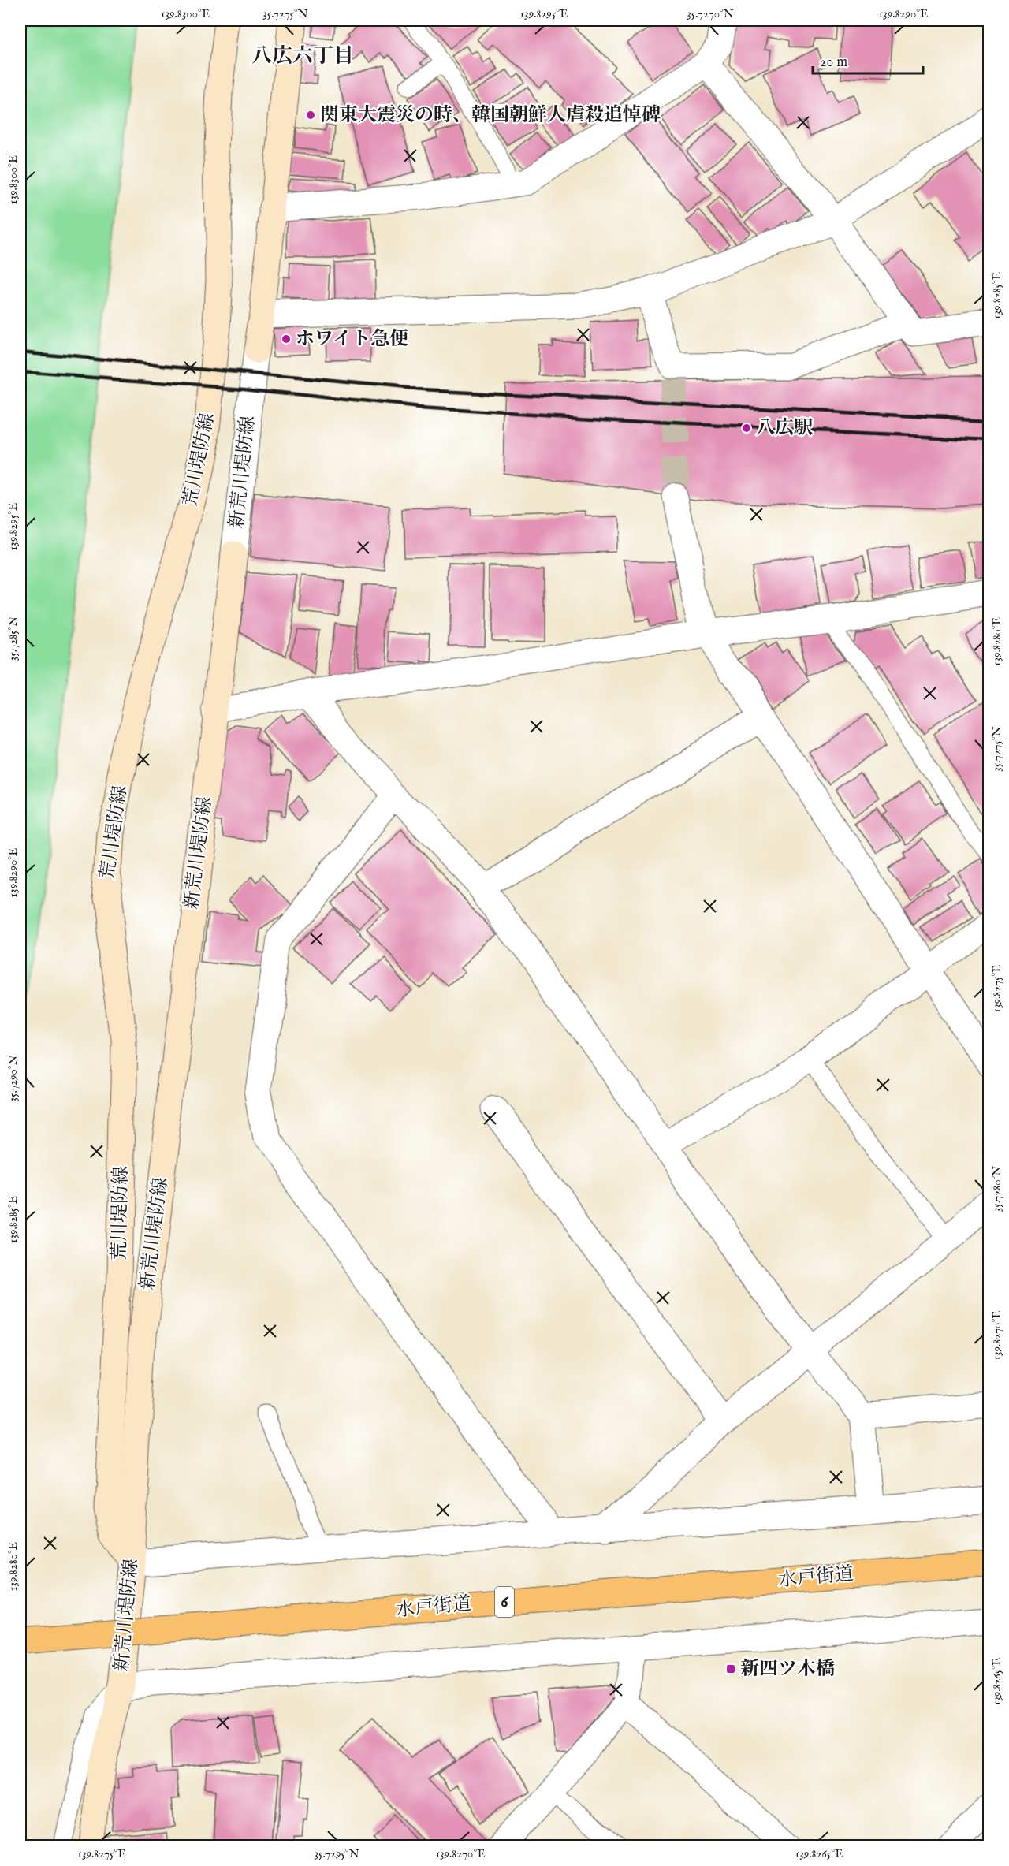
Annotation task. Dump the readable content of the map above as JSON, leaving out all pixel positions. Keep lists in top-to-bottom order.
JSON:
{
  "streets": {
    "highway": ["水戸街道", "6"],
    "main road": ["荒川堤防線", "新荒川堤防線"]
  },
  "crossings": [
    ["荒川堤防線", "新荒川堤防線"]
  ],
  "districts": ["八広六丁目"],
  "places": {
    "other": ["関東大震災の時、韓国朝鮮人虐殺追悼碑", "ホワイト急便", "八広駅"],
    "transit": ["新四ツ木橋"]
  },
  "scale_bar": "20 m",
  "coordinates": [
    "139.8300°E",
    "35.7275°N",
    "139.8295°E",
    "35.7270°N",
    "139.8290°E",
    "139.8285°E",
    "35.7285°N",
    "139.8280°E",
    "139.8275°E",
    "35.7290°N",
    "35.7280°N",
    "139.8270°E",
    "139.8265°E",
    "35.7295°N"
  ]
}
